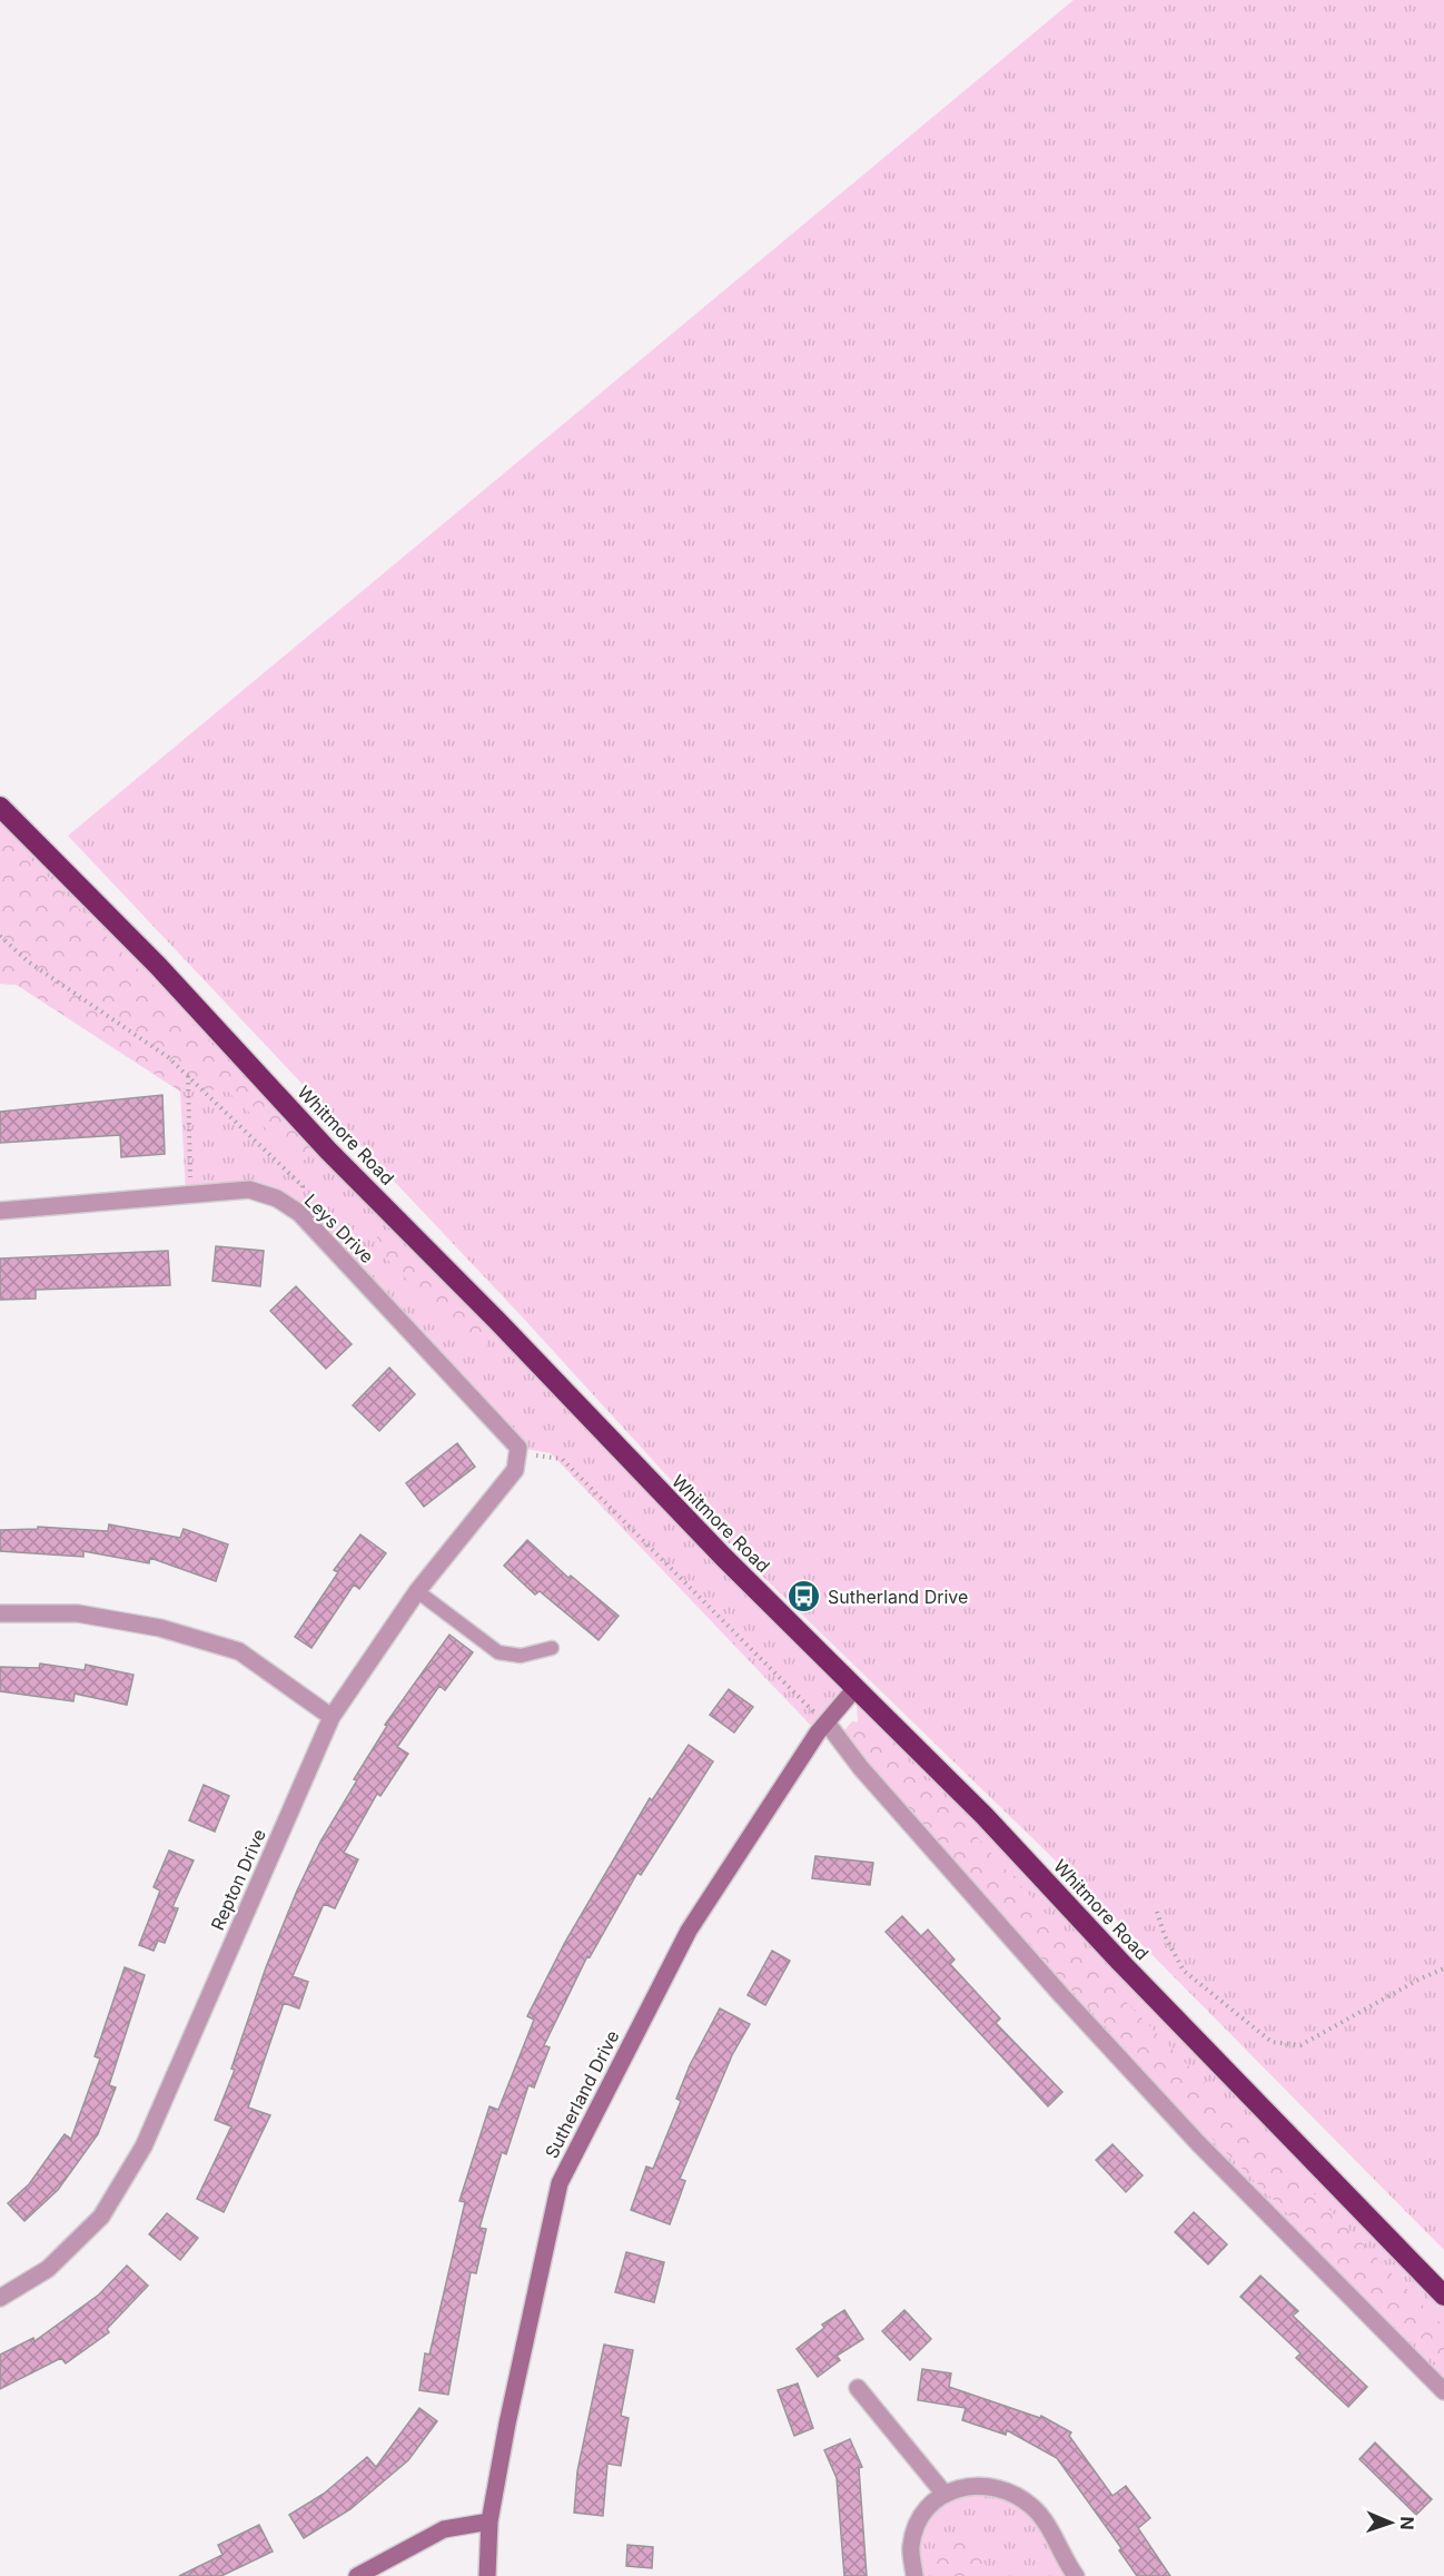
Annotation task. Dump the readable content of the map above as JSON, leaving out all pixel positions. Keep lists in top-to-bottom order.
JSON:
{
  "streets": {
    "highway": ["Whitmore Road"],
    "street": ["Leys Drive", "Repton Drive", "Sutherland Drive"]
  },
  "crossings": [
    ["Whitmore Road", "Sutherland Drive"],
    ["Leys Drive", "Repton Drive"]
  ],
  "places": {
    "bus stop": ["Sutherland Drive"]
  },
  "north": "right"
}
